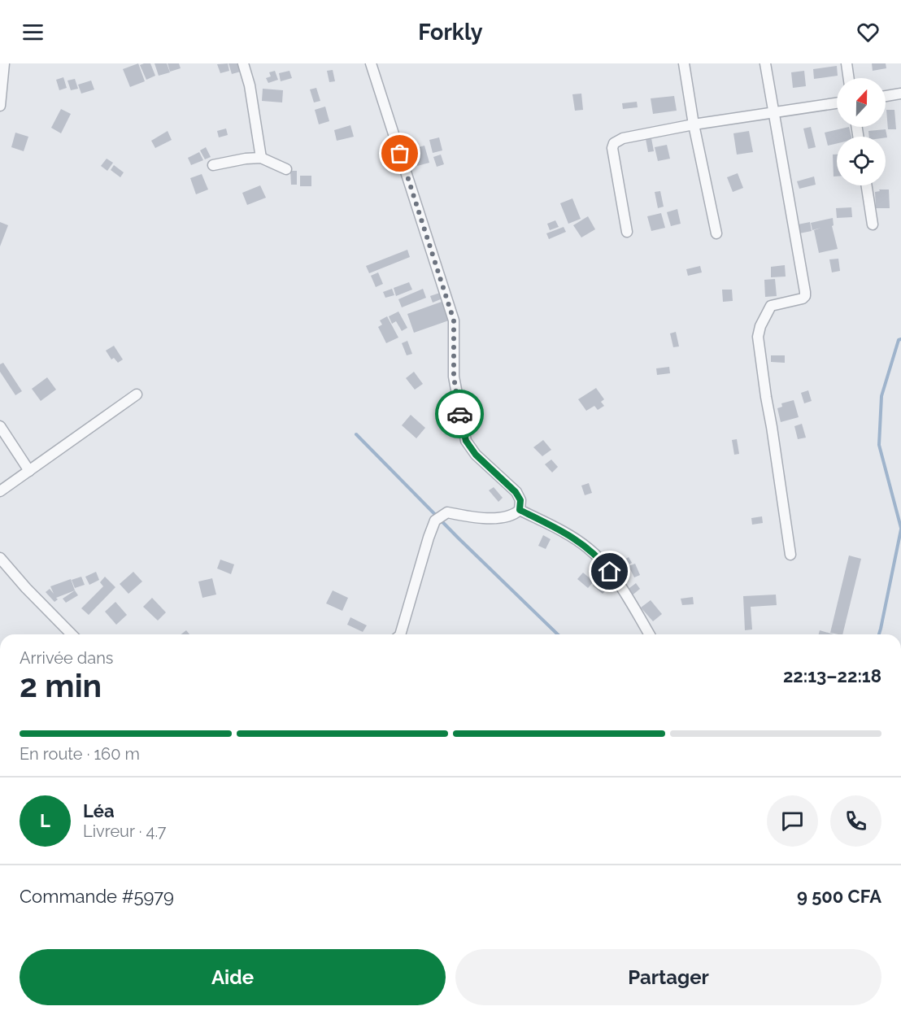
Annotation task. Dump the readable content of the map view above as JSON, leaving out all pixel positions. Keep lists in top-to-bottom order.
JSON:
{
  "north": "top",
  "page": {
    "header": "Forkly",
    "heading": ["2 min", "Arrivée dans", "22:13–22:18"],
    "panel": [
      "Léa",
      "Livreur · 4.7",
      "Commande #5979",
      "9 500 CFA"
    ],
    "bar": "En route · 160 m",
    "round": "L",
    "buttons": ["Aide", "Partager"]
  }
}
